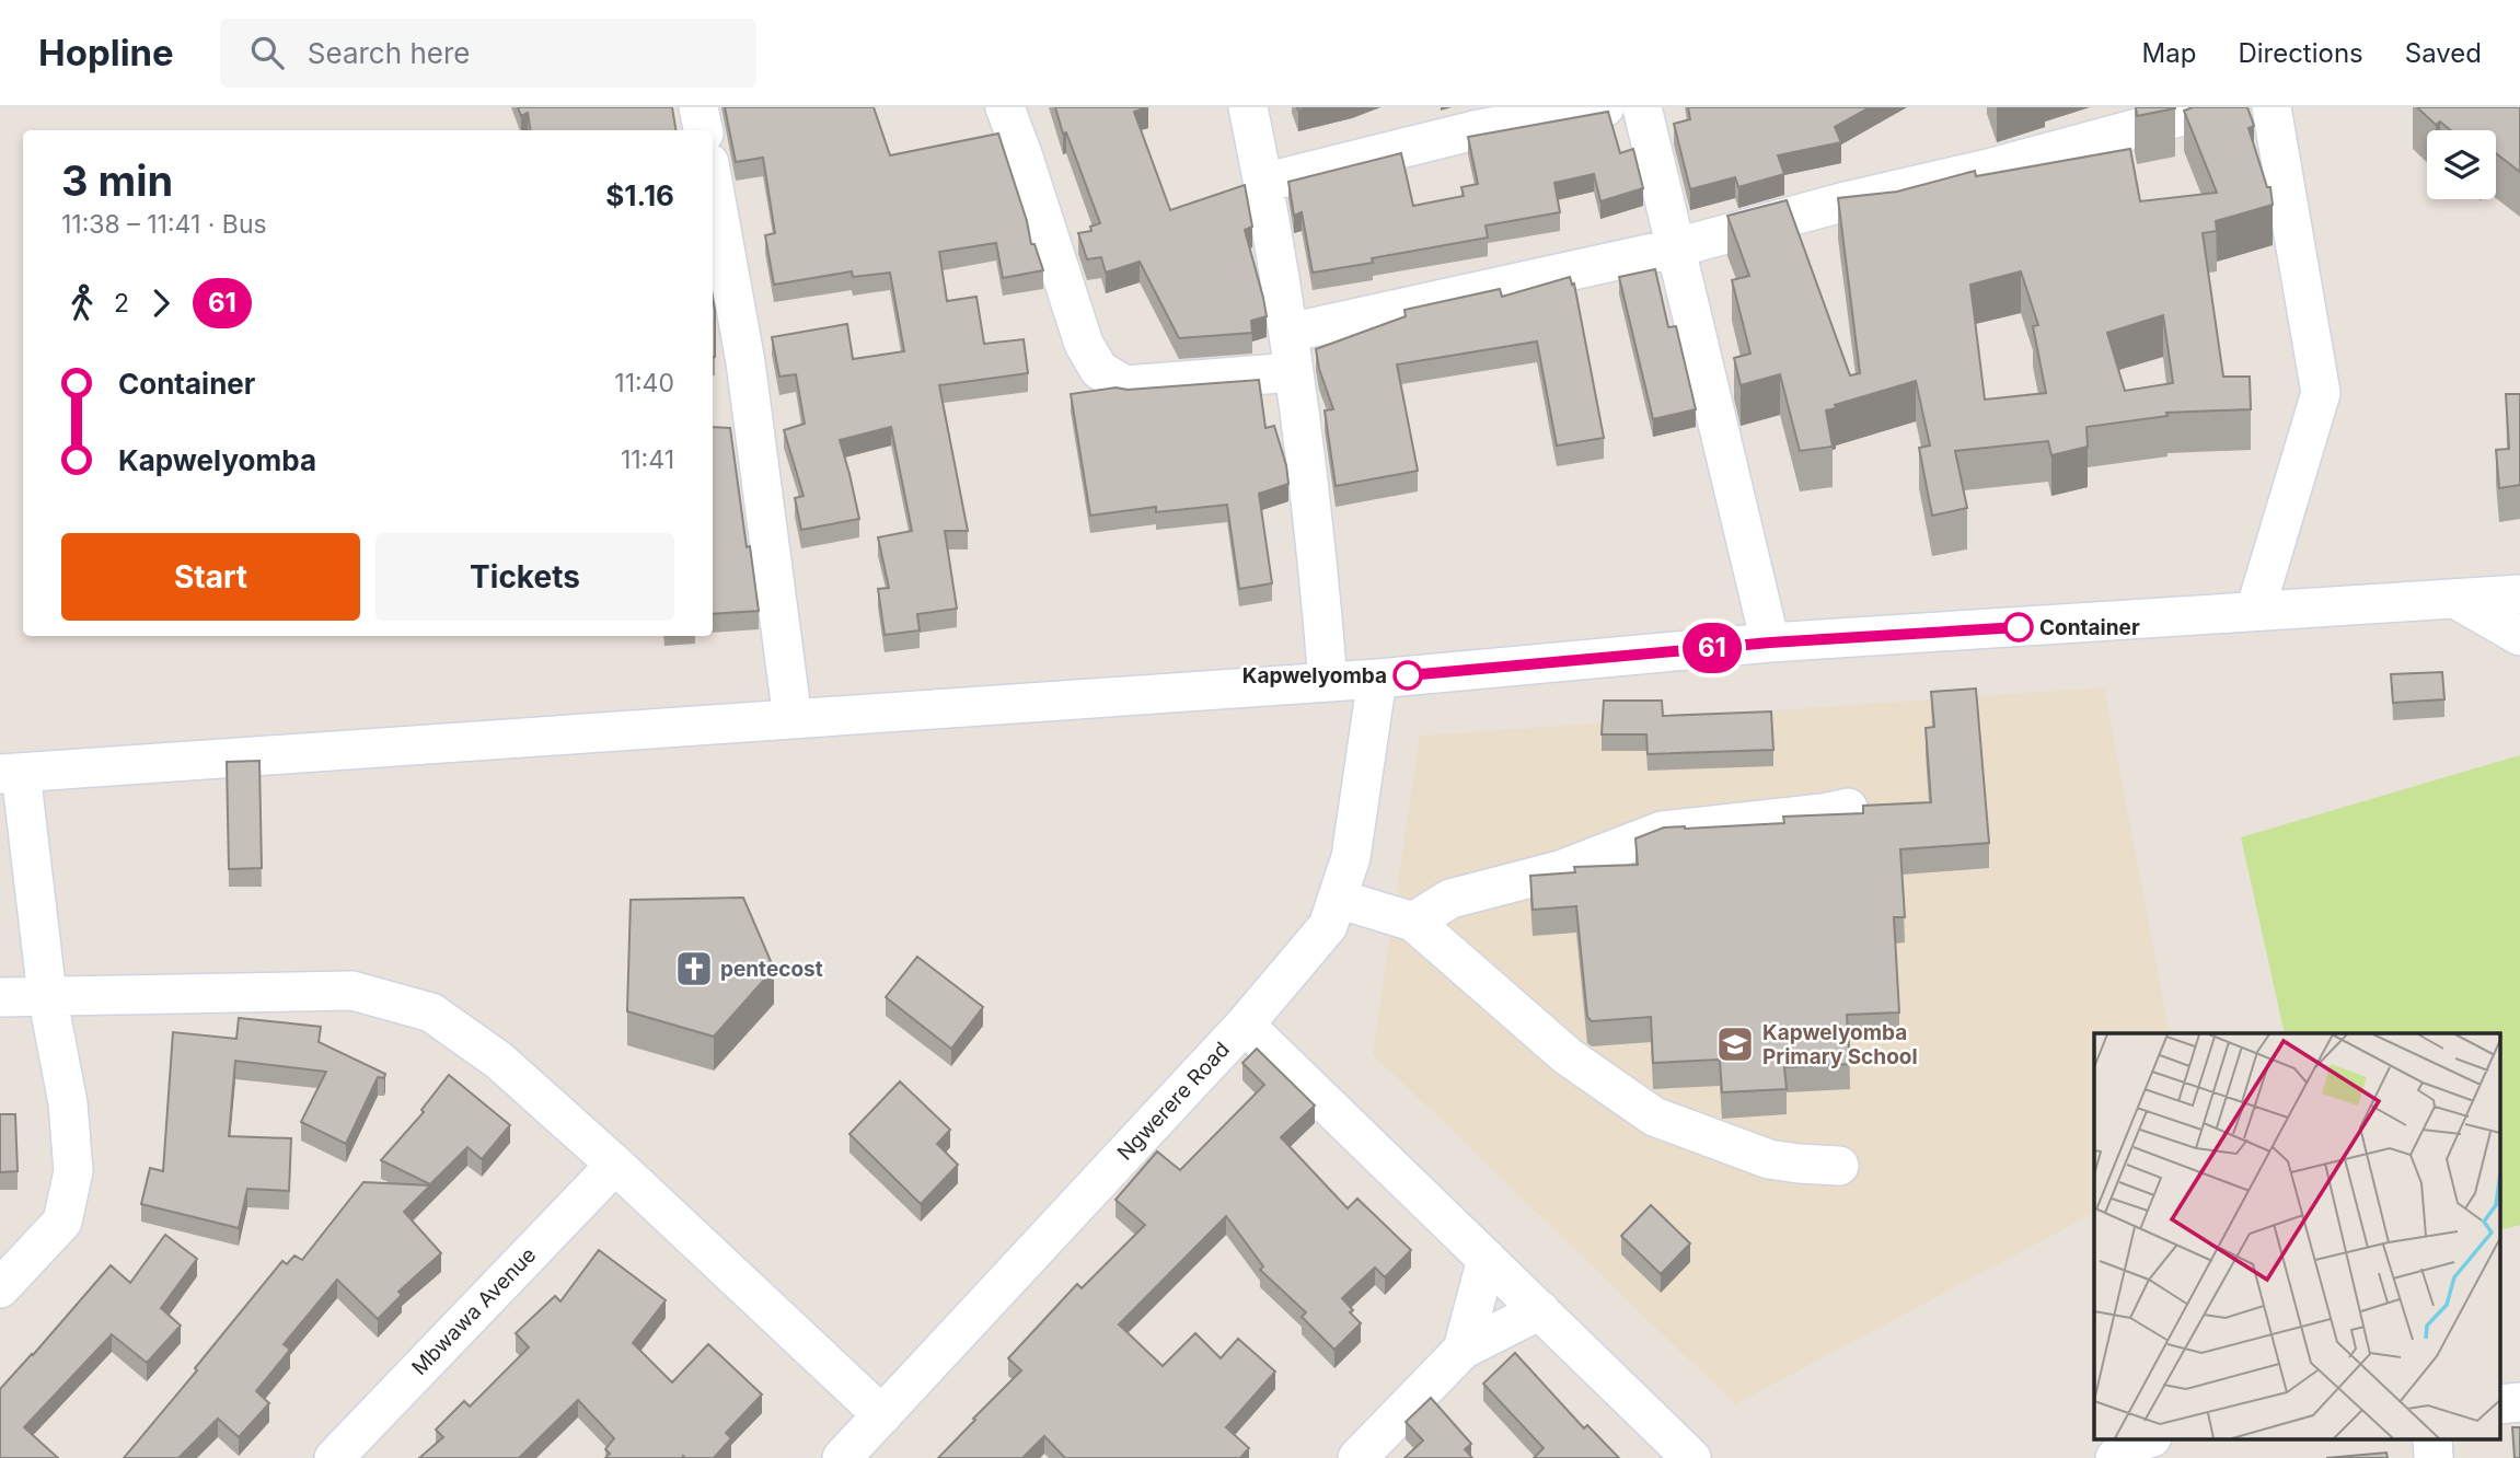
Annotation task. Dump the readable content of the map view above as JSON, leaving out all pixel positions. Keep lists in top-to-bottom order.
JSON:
{
  "streets": {
    "street": ["Ngwerere Road", "Mbwawa Avenue"]
  },
  "places": {
    "other": ["Container", "Kapwelyomba"],
    "church": ["pentecost"],
    "school or university": ["Kapwelyomba Primary School"]
  },
  "lines": ["bus line 61"],
  "page": {
    "header": "Hopline",
    "search": "Search here",
    "nav": ["Map", "Directions", "Saved"],
    "on_map": "61",
    "heading": ["3 min", "11:38 – 11:41 · Bus", "$1.16"],
    "legs": ["2", "61"],
    "list": [
      {
        "name": "Container",
        "value": "11:40"
      },
      {
        "name": "Kapwelyomba",
        "value": "11:41"
      }
    ],
    "buttons": ["Start", "Tickets"]
  }
}
